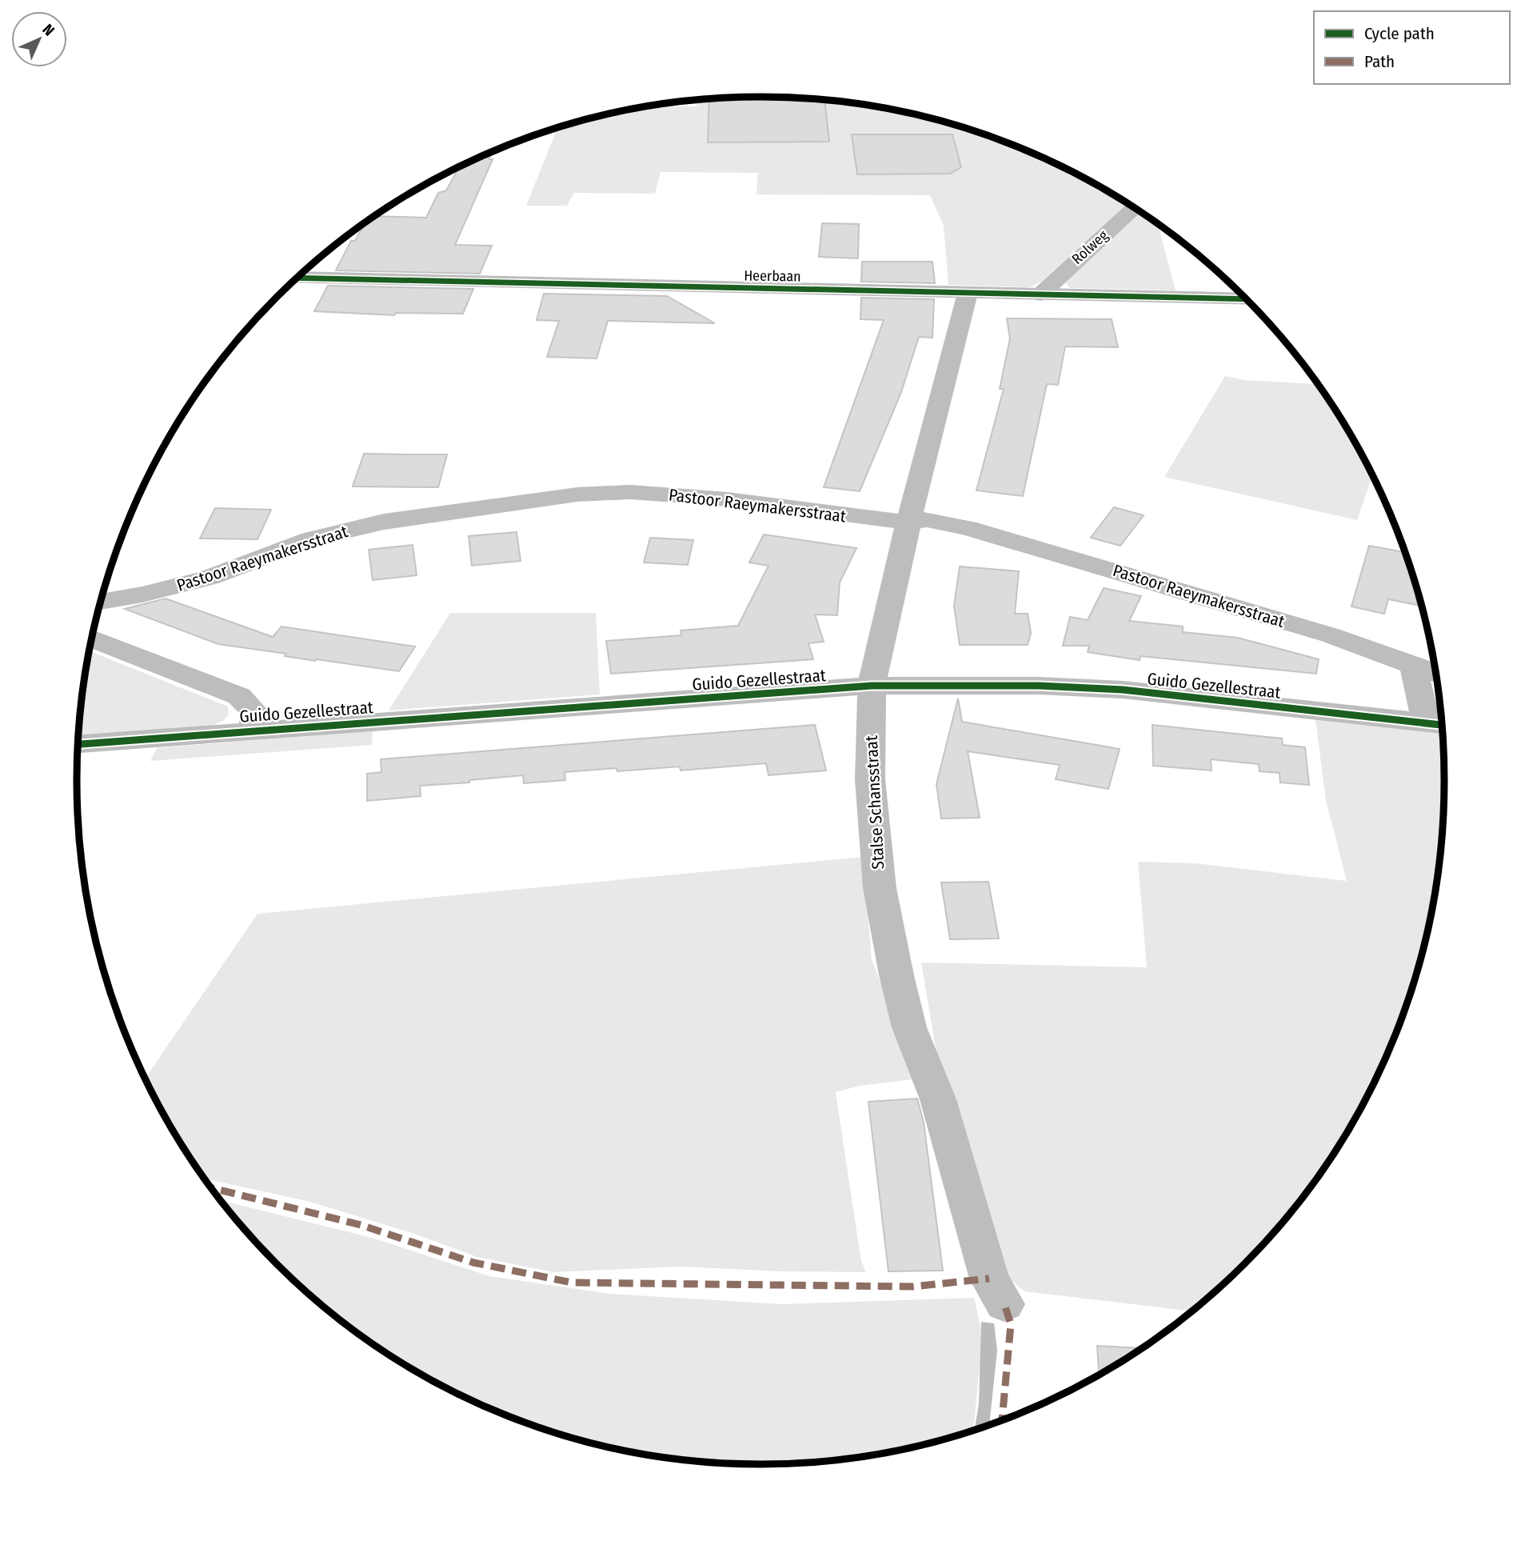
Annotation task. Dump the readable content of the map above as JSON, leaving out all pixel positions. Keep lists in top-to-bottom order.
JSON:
{
  "streets": {
    "street": [
      "Rolweg",
      "Heerbaan",
      "Pastoor Raeymakersstraat",
      "Guido Gezellestraat",
      "Stalse Schansstraat"
    ]
  },
  "crossings": [
    ["Rolweg", "Heerbaan"],
    ["Heerbaan", "Stalse Schansstraat"],
    ["Pastoor Raeymakersstraat", "Stalse Schansstraat"],
    ["Guido Gezellestraat", "Stalse Schansstraat"]
  ],
  "legend": ["Cycle path", "Path"],
  "north": "top right"
}
